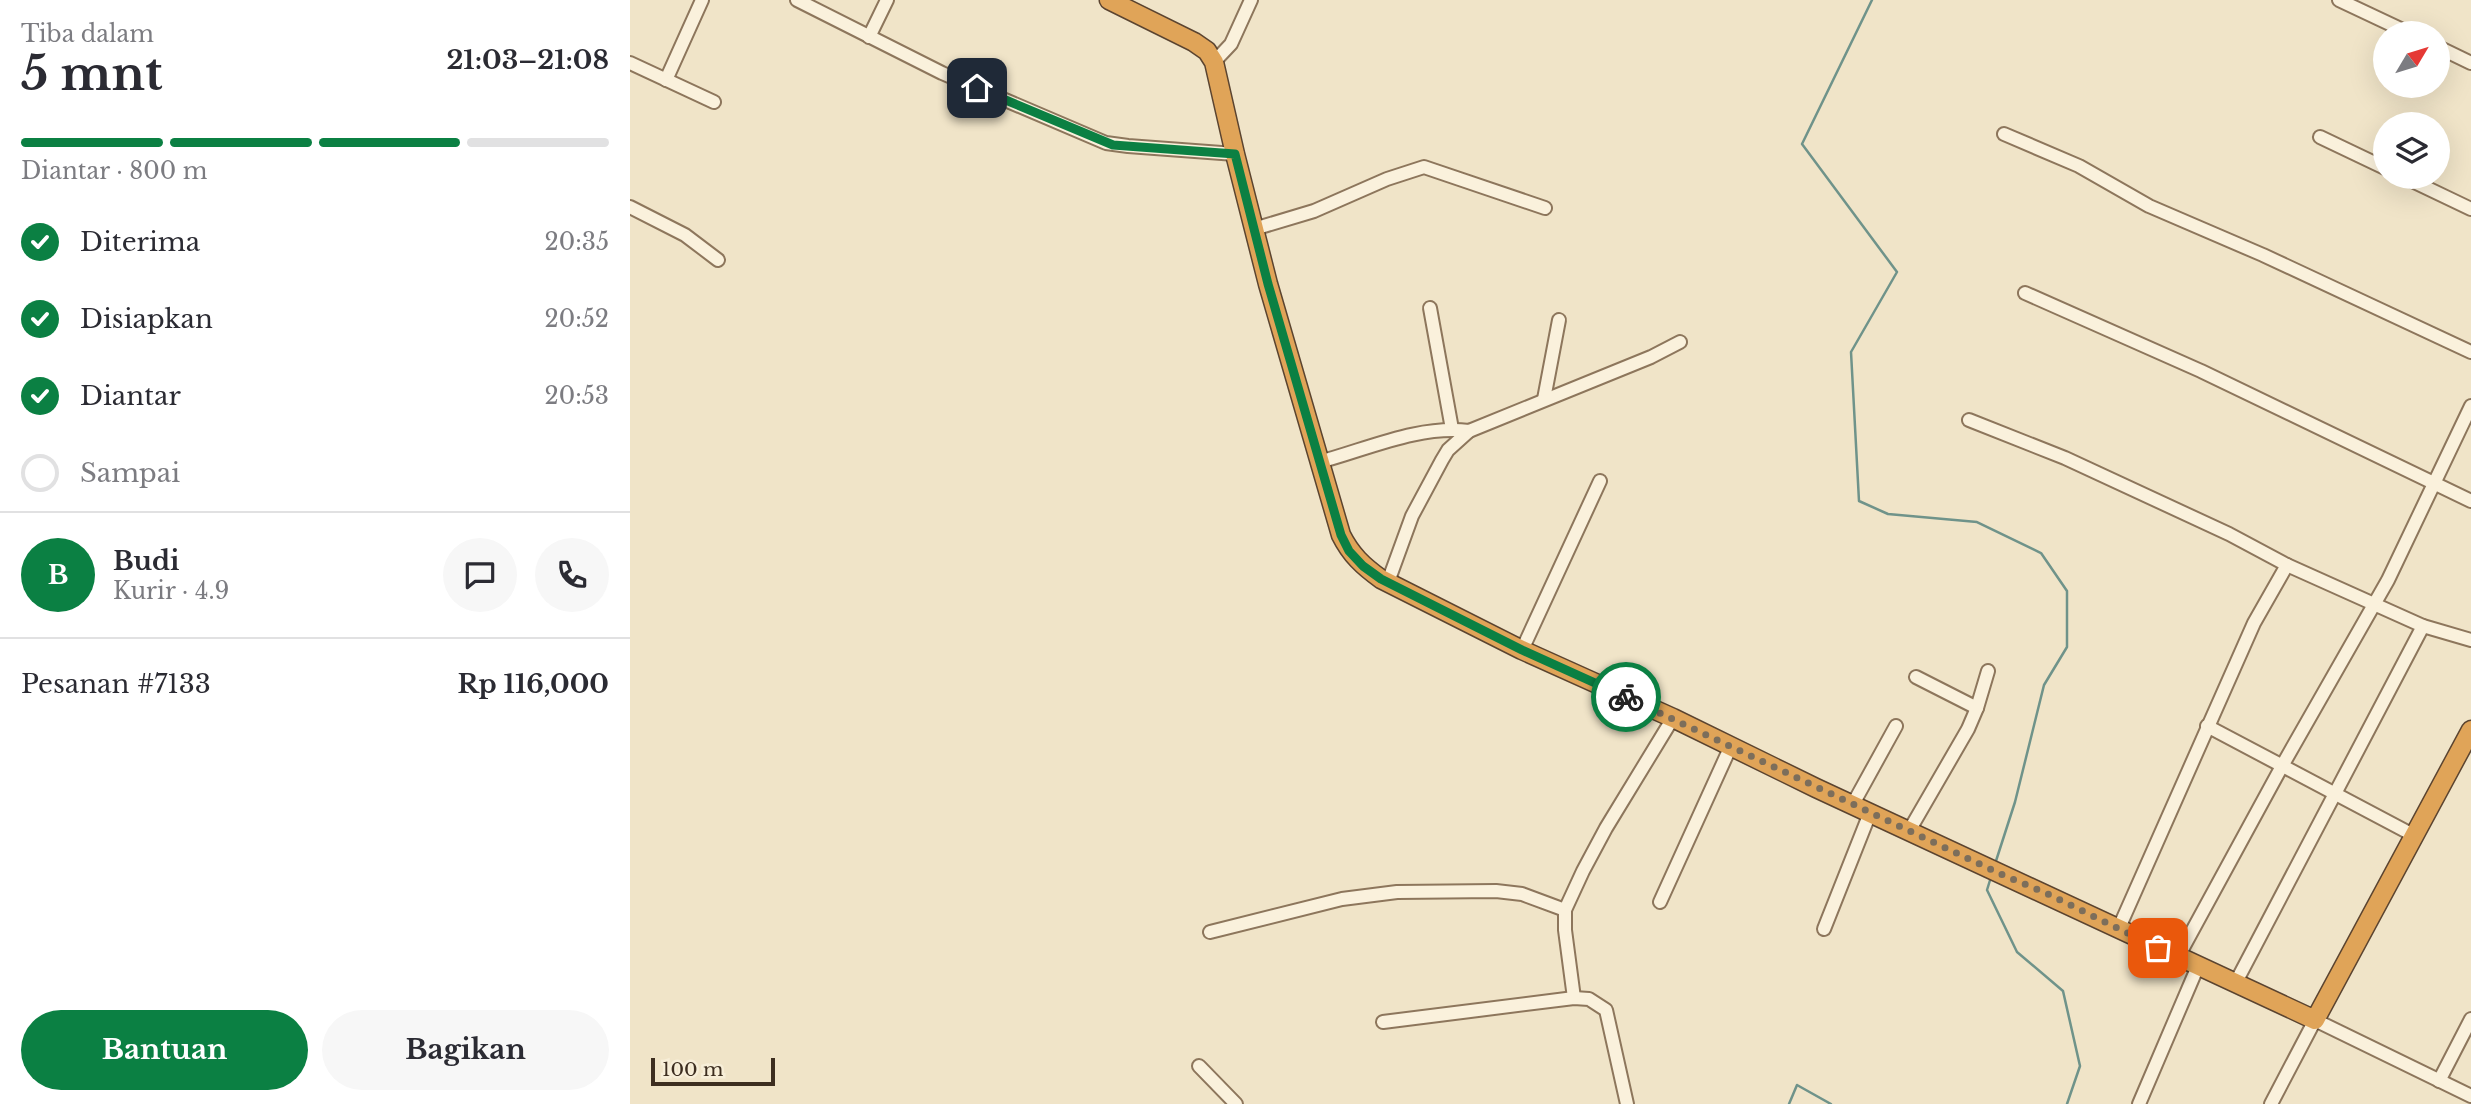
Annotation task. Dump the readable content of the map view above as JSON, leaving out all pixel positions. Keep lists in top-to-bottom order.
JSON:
{
  "scale_bar": "100 m",
  "north": "top right",
  "page": {
    "heading": ["5 mnt", "Tiba dalam", "21:03–21:08"],
    "panel": [
      "Budi",
      "Kurir · 4.9",
      "Pesanan #7133",
      "Rp 116,000"
    ],
    "bar": "Diantar · 800 m",
    "list": [
      ["Diterima", "20:35"],
      ["Disiapkan", "20:52"],
      ["Diantar", "20:53"],
      "Sampai"
    ],
    "round": "B",
    "buttons": ["Bantuan", "Bagikan"],
    "scale": "100 m"
  }
}
